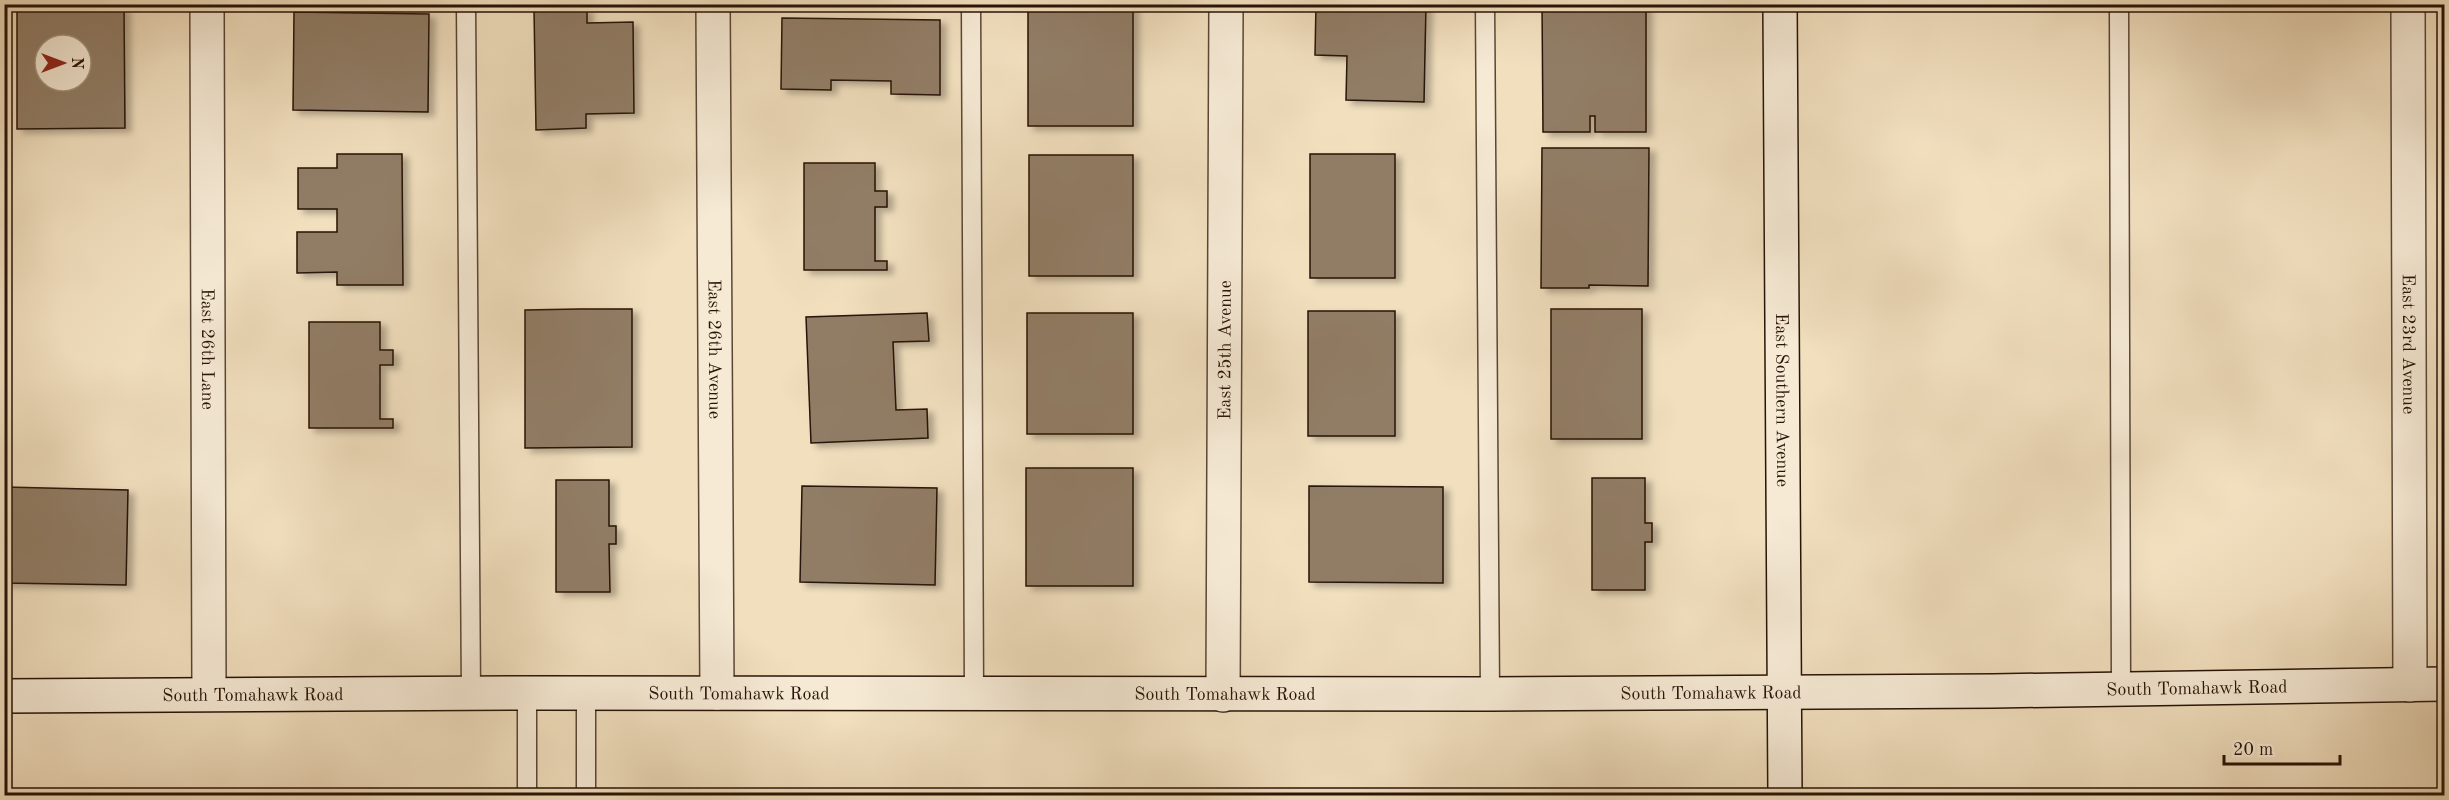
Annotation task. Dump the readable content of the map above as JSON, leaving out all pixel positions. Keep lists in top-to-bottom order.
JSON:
{
  "streets": {
    "main road": [
      "East 23rd Avenue",
      "East 26th Lane",
      "East 26th Avenue",
      "East 25th Avenue",
      "East Southern Avenue",
      "South Tomahawk Road"
    ]
  },
  "crossings": [
    ["East 23rd Avenue", "South Tomahawk Road"],
    ["East 26th Lane", "South Tomahawk Road"],
    ["East 26th Avenue", "South Tomahawk Road"],
    ["East 25th Avenue", "South Tomahawk Road"],
    ["East Southern Avenue", "South Tomahawk Road"]
  ],
  "scale_bar": "20 m",
  "north": "right"
}
